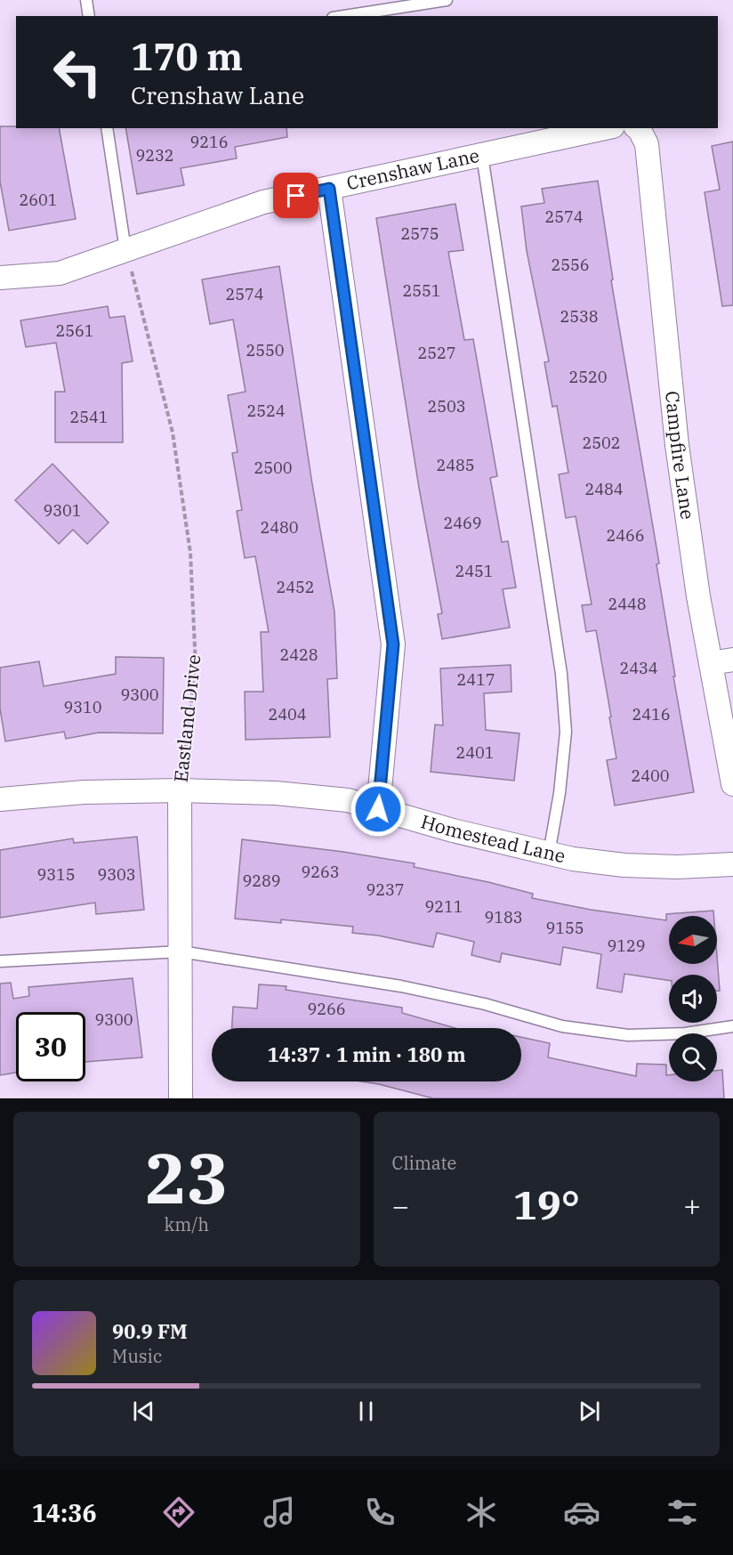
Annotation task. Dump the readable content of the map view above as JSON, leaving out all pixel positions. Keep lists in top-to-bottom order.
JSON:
{
  "streets": {
    "street": [
      "Crenshaw Lane",
      "Campfire Lane",
      "Eastland Drive",
      "Homestead Lane"
    ]
  },
  "crossings": [
    ["Crenshaw Lane", "Eastland Drive"],
    ["Eastland Drive", "Homestead Lane"]
  ],
  "house_numbers": [
    "9216",
    "9232",
    "2601",
    "2574",
    "2575",
    "2556",
    "2551",
    "2574",
    "2538",
    "2561",
    "2550",
    "2527",
    "2520",
    "2503",
    "2524",
    "2541",
    "2502",
    "2485",
    "2500",
    "2484",
    "9301",
    "2469",
    "2480",
    "2466",
    "2451",
    "2452",
    "2448",
    "2428",
    "2434",
    "2417",
    "9300",
    "9310",
    "2404",
    "2416",
    "2401",
    "2400",
    "9263",
    "9315",
    "9303",
    "9289",
    "9237",
    "9211",
    "9183",
    "9155",
    "9129",
    "9266",
    "9300"
  ],
  "north": "left",
  "page": {
    "turn": ["170 m", "Crenshaw Lane"],
    "limit": "30",
    "trip": "14:37 · 1 min · 180 m",
    "tile": [
      ["23", "km/h"],
      "Climate"
    ],
    "heat": ["−", "19°", "+"],
    "song": ["90.9 FM", "Music"],
    "tabs": "14:36"
  }
}
